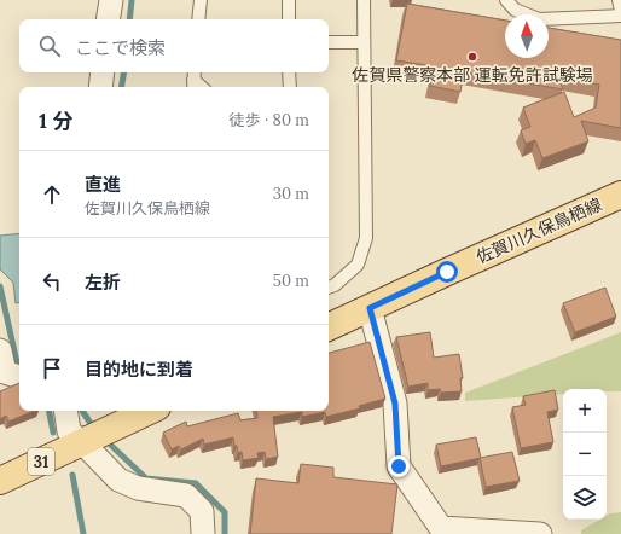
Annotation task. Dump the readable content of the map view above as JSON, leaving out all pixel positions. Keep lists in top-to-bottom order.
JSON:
{
  "streets": {
    "main road": ["佐賀川久保鳥栖線", "31"]
  },
  "places": ["佐賀県警察本部 運転免許試験場"],
  "north": "top",
  "page": {
    "search": "ここで検索",
    "heading": ["1 分", "徒歩 · 80 m"],
    "list": [
      ["直進", "佐賀川久保鳥栖線", "30 m"],
      ["左折", "50 m"],
      "目的地に到着"
    ],
    "map_buttons": ["+", "−"]
  }
}
